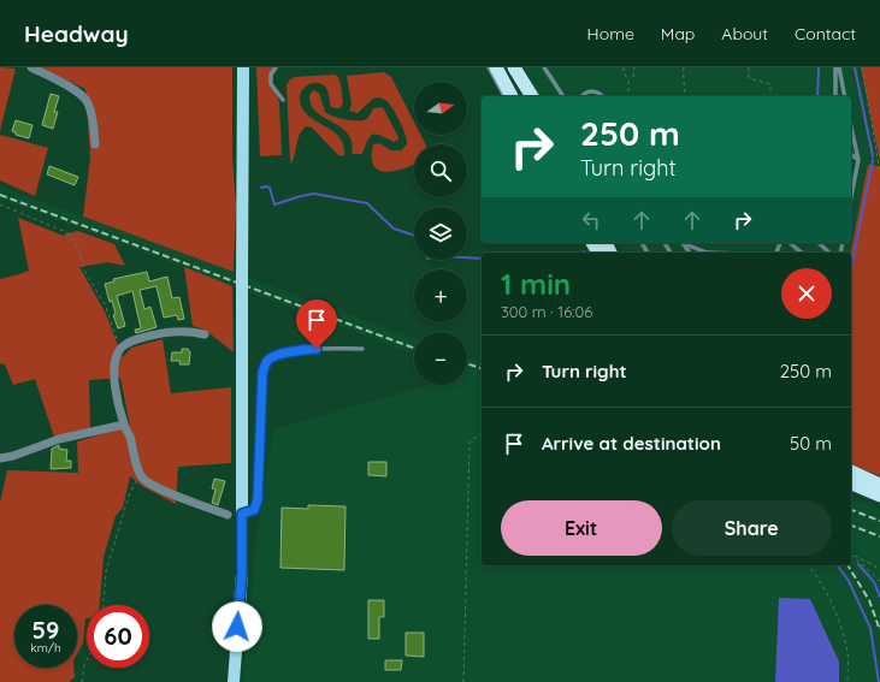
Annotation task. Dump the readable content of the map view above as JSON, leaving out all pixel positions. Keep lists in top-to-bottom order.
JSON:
{
  "north": "right",
  "page": {
    "header": "Headway",
    "nav": [
      "Home",
      "Map",
      "About",
      "Contact"
    ],
    "map_buttons": ["+", "−"],
    "turn": ["250 m", "Turn right"],
    "heading": ["1 min", "300 m · 16:06"],
    "list": [
      {
        "name": "Turn right",
        "value": "250 m"
      },
      {
        "name": "Arrive at destination",
        "value": "50 m"
      }
    ],
    "buttons": ["Exit", "Share"],
    "speed": "59 km/h",
    "limit": "60"
  }
}
